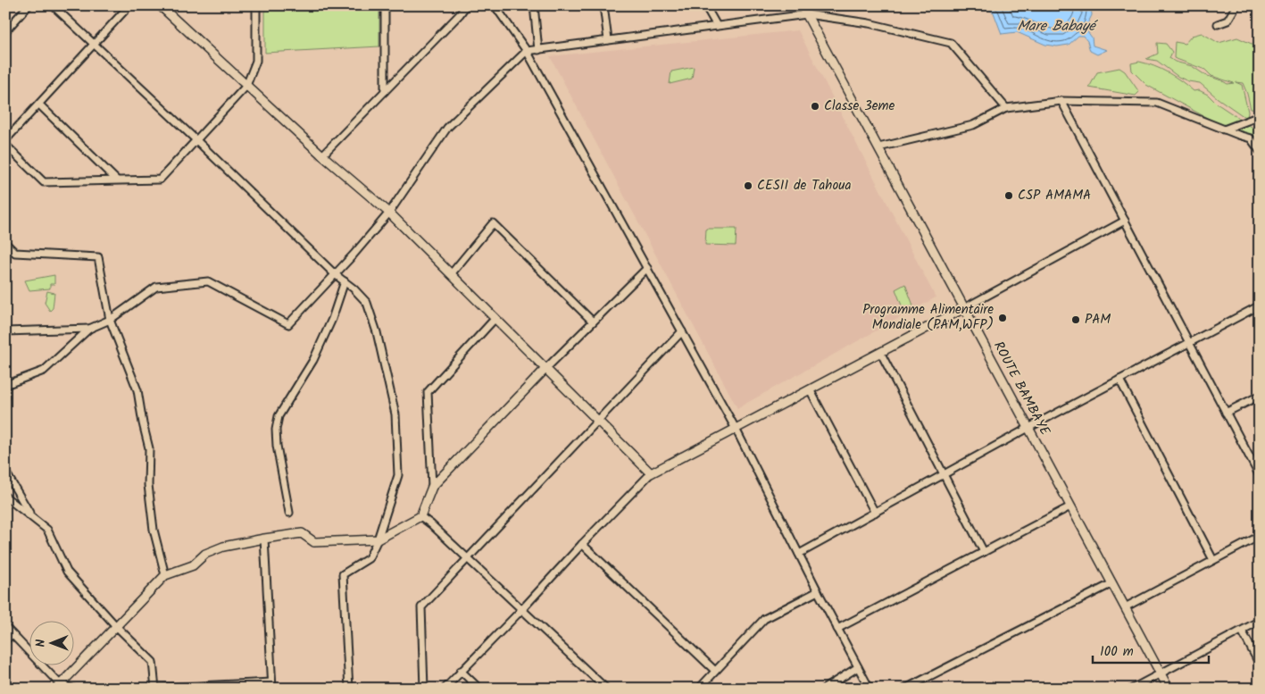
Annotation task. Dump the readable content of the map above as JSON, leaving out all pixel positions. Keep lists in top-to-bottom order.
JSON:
{
  "streets": {
    "street": ["ROUTE BAMBAYE"]
  },
  "water": ["Mare Babayé"],
  "places": [
    "Classe 3eme",
    "CESII de Tahoua",
    "CSP AMAMA",
    "Programme Alimentaire Mondiale (PAM,WFP)",
    "PAM"
  ],
  "scale_bar": "100 m",
  "north": "left"
}
